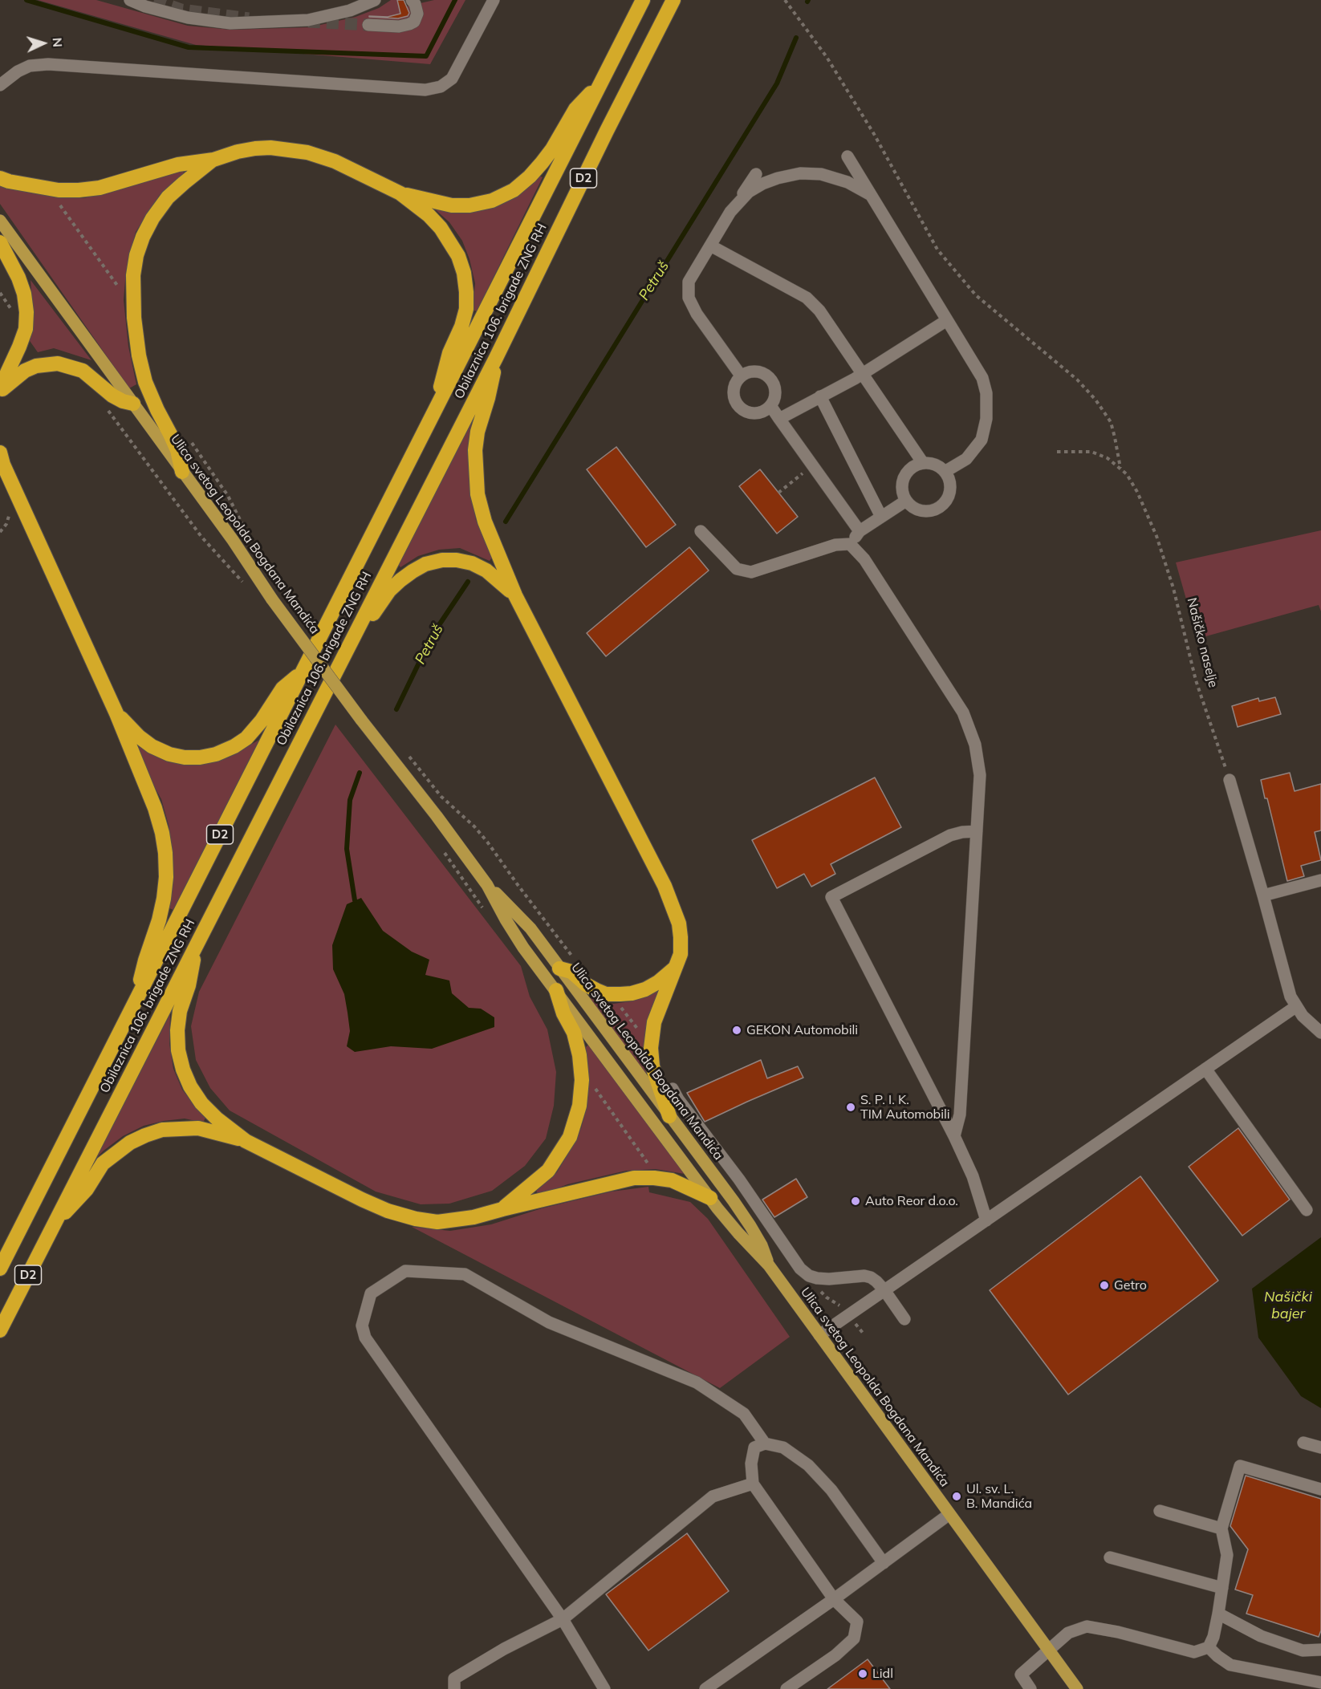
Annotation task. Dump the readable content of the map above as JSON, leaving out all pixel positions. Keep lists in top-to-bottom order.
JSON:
{
  "streets": {
    "highway": ["D2", "Obilaznica 106. brigade ZNG RH"],
    "main road": ["Ulica svetog Leopolda Bogdana Mandića"],
    "path": ["Našičko naselje"]
  },
  "water": ["Petruš", "Našički bajer"],
  "places": [
    "GEKON Automobili",
    "S. P. I. K. TIM Automobili",
    "Auto Reor d.o.o.",
    "Getro",
    "Ul. sv. L. B. Mandića",
    "Lidl"
  ],
  "north": "right"
}
